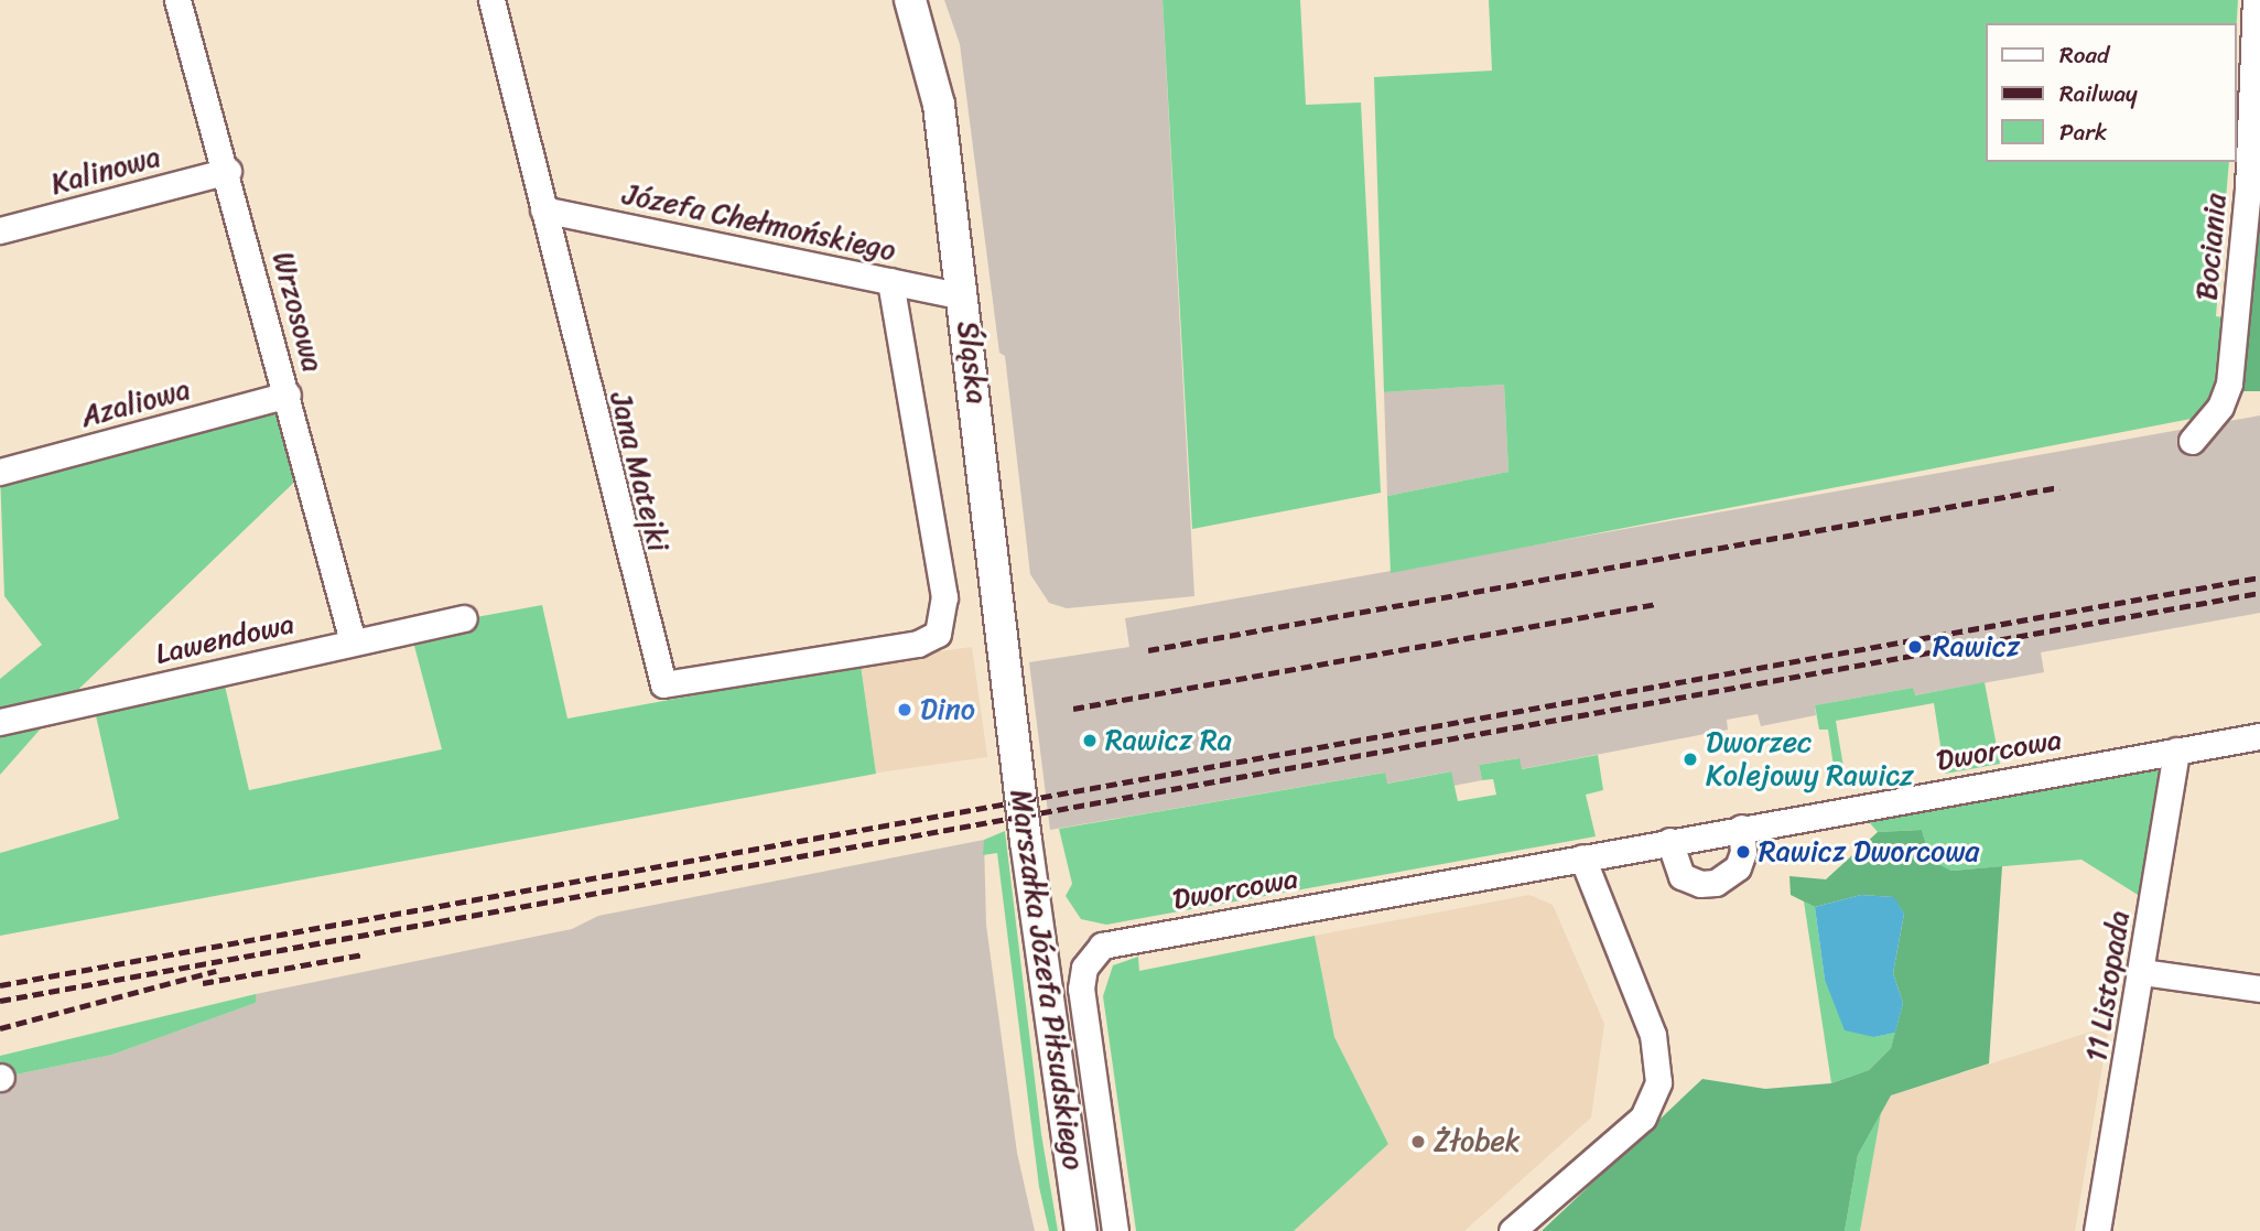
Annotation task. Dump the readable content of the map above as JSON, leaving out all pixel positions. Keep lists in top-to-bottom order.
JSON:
{
  "streets": {
    "street": [
      "Kalinowa",
      "Józefa Chełmońskiego",
      "Bociania",
      "Wrzosowa",
      "Śląska",
      "Azaliowa",
      "Jana Matejki",
      "Lawendowa",
      "Dworcowa",
      "Marszałka Józefa Piłsudskiego",
      "11 Listopada"
    ]
  },
  "crossings": [
    ["Kalinowa", "Wrzosowa"],
    ["Józefa Chełmońskiego", "Śląska"],
    ["Józefa Chełmońskiego", "Jana Matejki"],
    ["Wrzosowa", "Azaliowa"],
    ["Wrzosowa", "Lawendowa"],
    ["Śląska", "Marszałka Józefa Piłsudskiego"],
    ["Dworcowa", "11 Listopada"]
  ],
  "places": [
    "Rawicz",
    "Dino",
    "Rawicz Ra",
    "Dworzec Kolejowy Rawicz",
    "Rawicz Dworcowa",
    "Żłobek"
  ],
  "legend": ["Road", "Railway", "Park"]
}
